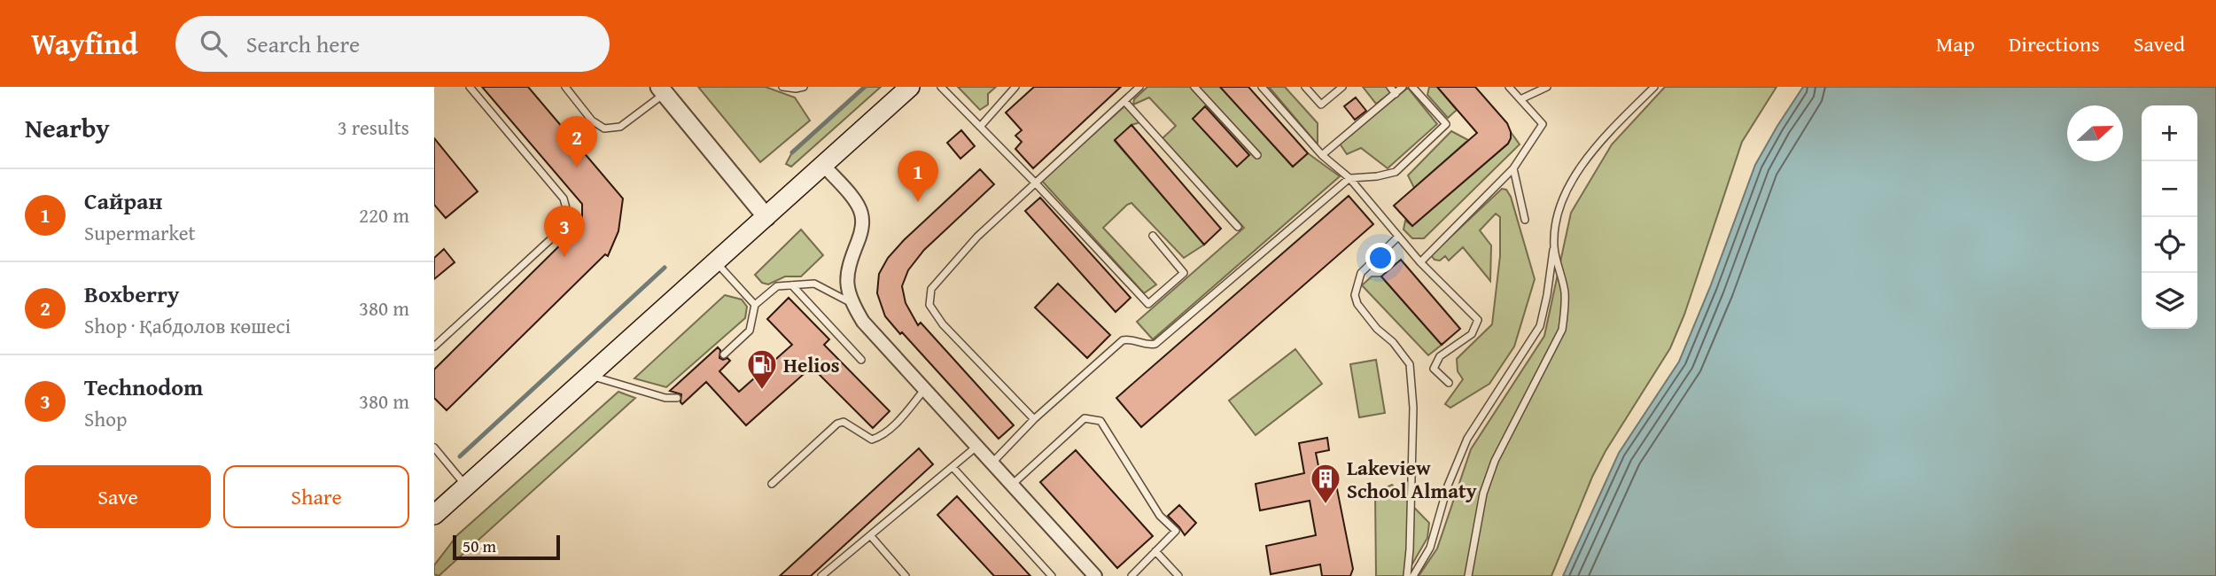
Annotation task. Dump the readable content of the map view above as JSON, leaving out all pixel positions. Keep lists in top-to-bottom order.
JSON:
{
  "places": {
    "fuel station": ["Helios"],
    "building": ["Lakeview School Almaty"]
  },
  "scale_bar": "50 m",
  "north": "right",
  "page": {
    "header": "Wayfind",
    "search": "Search here",
    "nav": ["Map", "Directions", "Saved"],
    "heading": ["Nearby", "3 results"],
    "map_buttons": ["+", "−"],
    "pins": ["2", "1", "3"],
    "list": [
      {
        "mark": "1",
        "name": "Сайран",
        "note": "Supermarket",
        "value": "220 m"
      },
      {
        "mark": "2",
        "name": "Boxberry",
        "note": "Shop · Қабдолов көшесі",
        "value": "380 m"
      },
      {
        "mark": "3",
        "name": "Technodom",
        "note": "Shop",
        "value": "380 m"
      }
    ],
    "buttons": ["Save", "Share"],
    "scale": "50 m"
  }
}
